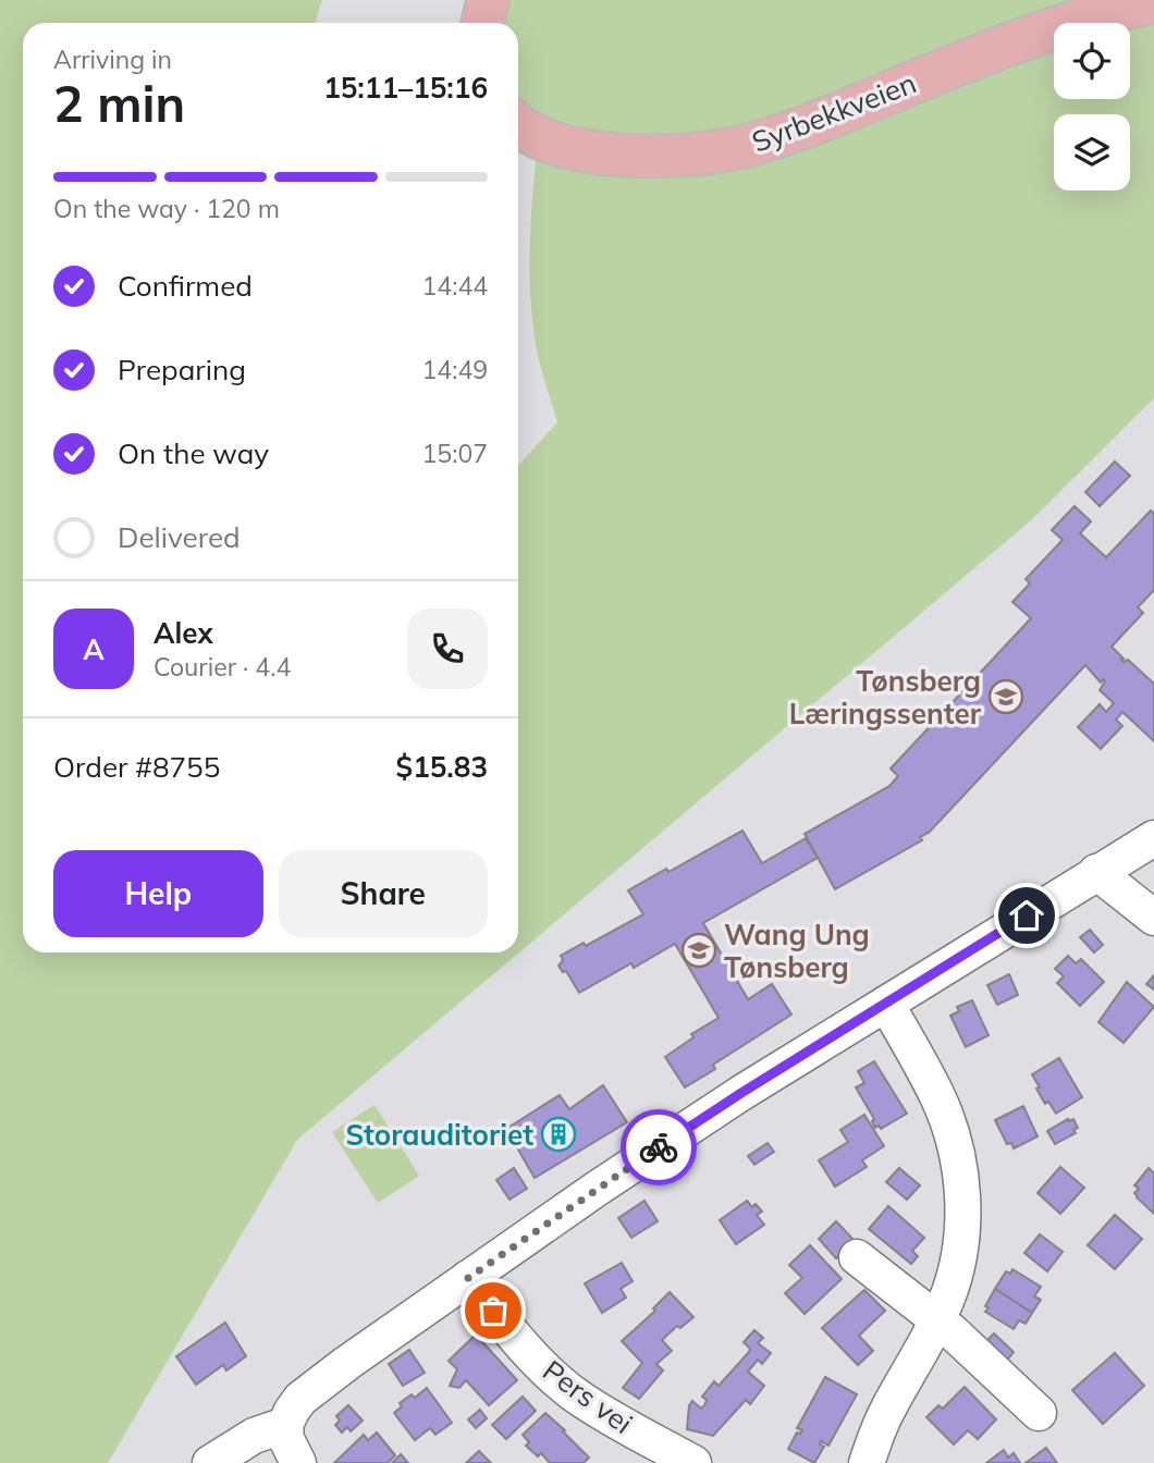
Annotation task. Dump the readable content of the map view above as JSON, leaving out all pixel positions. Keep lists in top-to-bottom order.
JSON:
{
  "streets": {
    "main road": ["Syrbekkveien"],
    "street": ["Pers vei"]
  },
  "places": {
    "school or university": ["Tønsberg Læringssenter", "Wang Ung Tønsberg"],
    "building": ["Storauditoriet"]
  },
  "page": {
    "heading": ["2 min", "Arriving in", "15:11–15:16"],
    "panel": [
      "Alex",
      "Courier · 4.4",
      "Order #8755",
      "$15.83"
    ],
    "bar": "On the way · 120 m",
    "list": [
      ["Confirmed", "14:44"],
      ["Preparing", "14:49"],
      ["On the way", "15:07"],
      "Delivered"
    ],
    "round": "A",
    "buttons": ["Help", "Share"]
  }
}
